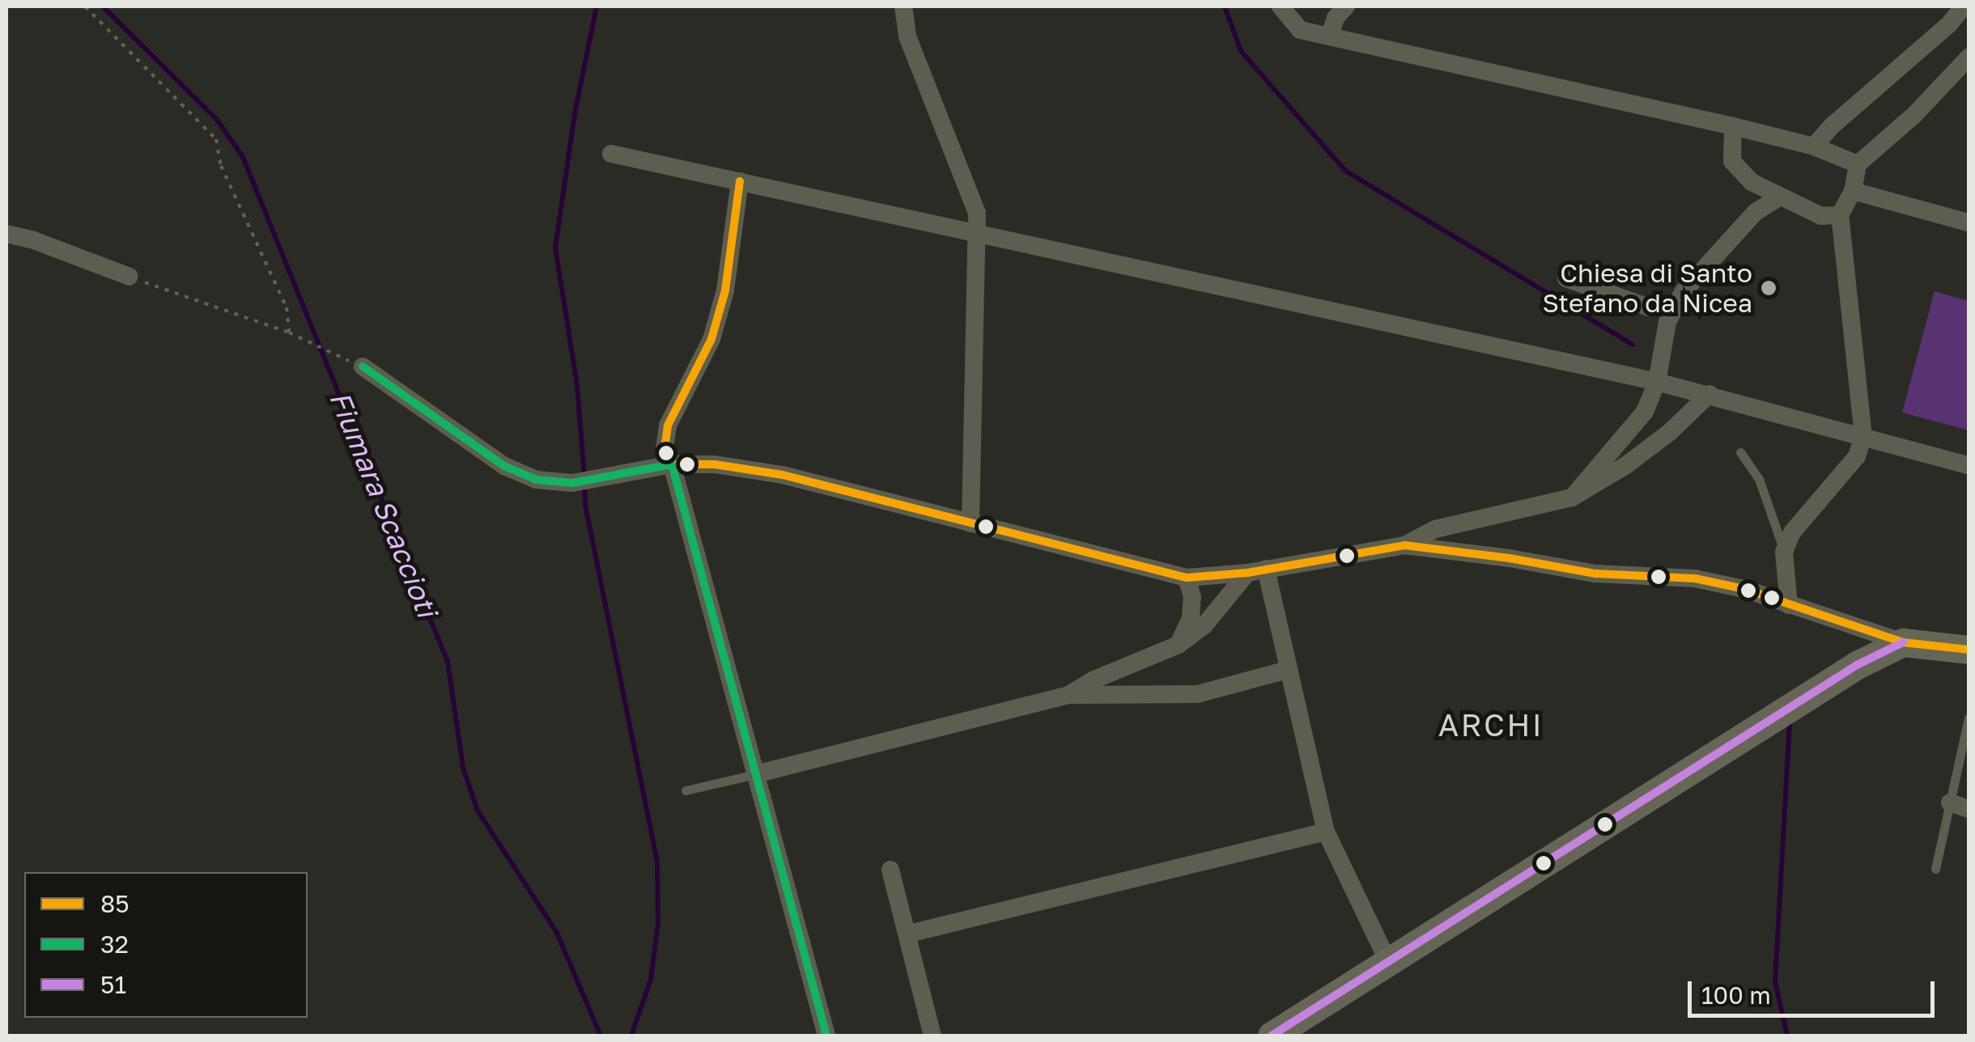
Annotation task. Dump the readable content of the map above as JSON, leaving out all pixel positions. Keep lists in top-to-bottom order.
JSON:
{
  "districts": ["ARCHI"],
  "water": ["Fiumara Scaccioti"],
  "places": ["Chiesa di Santo Stefano da Nicea"],
  "lines": ["transit line 85", "transit line 32", "transit line 51"],
  "legend": ["85", "32", "51"],
  "scale_bar": "100 m"
}
